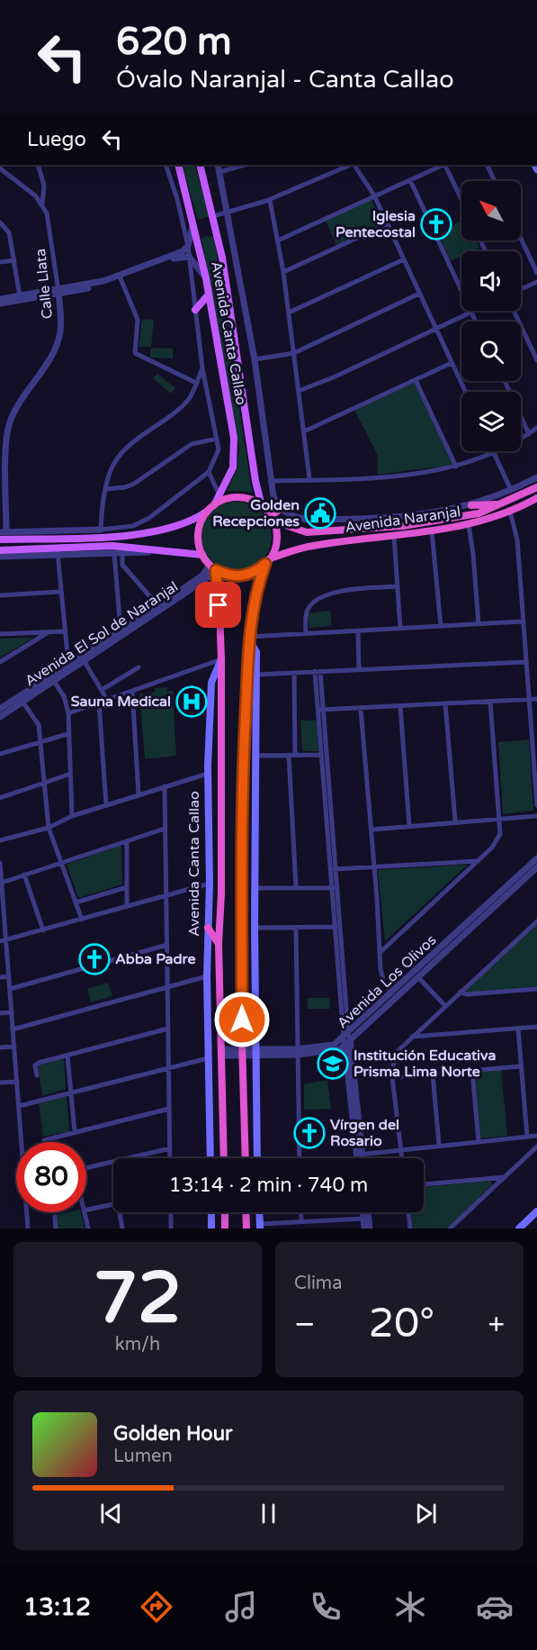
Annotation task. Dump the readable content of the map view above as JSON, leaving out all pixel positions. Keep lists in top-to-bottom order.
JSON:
{
  "streets": {
    "highway": ["Avenida Canta Callao", "Avenida Naranjal"],
    "street": ["Calle Llata", "Avenida El Sol de Naranjal", "Avenida Los Olivos"]
  },
  "crossings": [
    ["Avenida Canta Callao", "Avenida Naranjal"],
    ["Avenida Canta Callao", "Avenida El Sol de Naranjal"],
    ["Avenida Canta Callao", "Avenida Los Olivos"],
    ["Avenida Naranjal", "Avenida El Sol de Naranjal"]
  ],
  "places": {
    "church": ["Iglesia Pentecostal", "Abba Padre", "Vírgen del Rosario"],
    "public building": ["Golden Recepciones"],
    "hospital": ["Sauna Medical"],
    "school or university": ["Institución Educativa Prisma Lima Norte"]
  },
  "north": "top left",
  "page": {
    "turn": ["620 m", "Óvalo Naranjal - Canta Callao"],
    "then": "Luego",
    "limit": "80",
    "trip": "13:14 · 2 min · 740 m",
    "tile": [
      ["72", "km/h"],
      "Clima"
    ],
    "heat": ["−", "20°", "+"],
    "song": ["Golden Hour", "Lumen"],
    "tabs": "13:12"
  }
}
